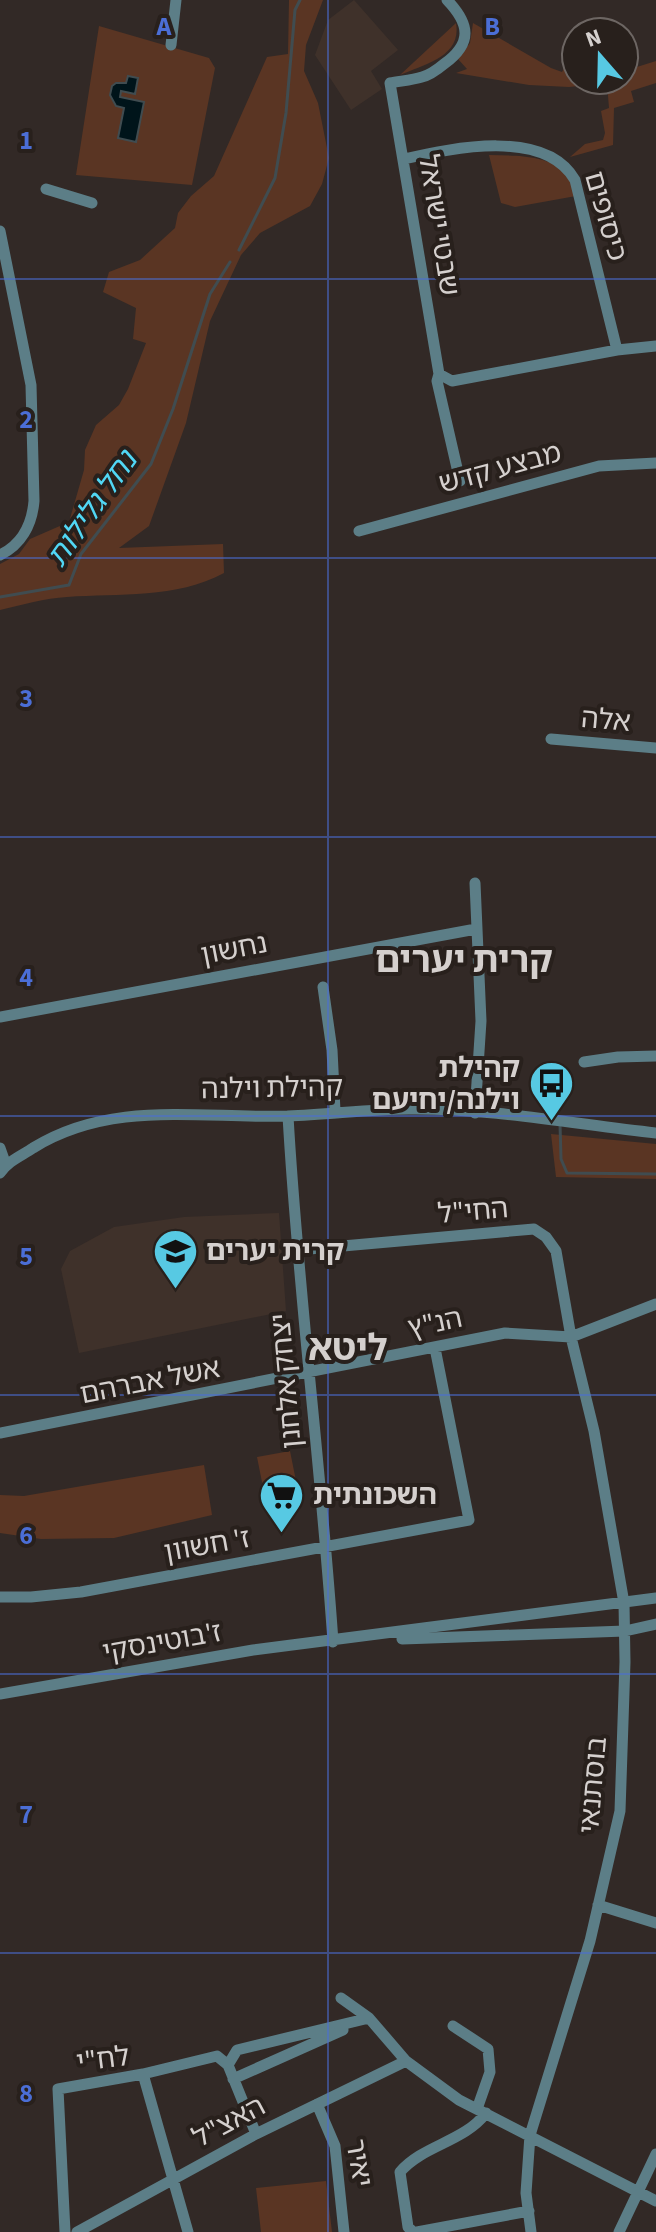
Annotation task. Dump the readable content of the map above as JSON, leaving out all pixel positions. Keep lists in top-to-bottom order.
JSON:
{
  "streets": {
    "street": [
      "כיסופים",
      "שבטי ישראל",
      "מבצע קדש",
      "אלה",
      "נחשון",
      "קהילת וילנה",
      "החי\"ל",
      "הנ\"ץ",
      "אשל אברהם",
      "יצחק אלחנן",
      "ז' חשוון",
      "ז'בוטינסקי",
      "בוסתנאי",
      "לח\"י",
      "האצ\"ל",
      "יאיר"
    ]
  },
  "crossings": [
    ["כיסופים", "שבטי ישראל"],
    ["קהילת וילנה", "יצחק אלחנן"],
    ["החי\"ל", "הנ\"ץ"],
    ["החי\"ל", "יצחק אלחנן"],
    ["החי\"ל", "בוסתנאי"],
    ["הנ\"ץ", "אשל אברהם"],
    ["הנ\"ץ", "יצחק אלחנן"],
    ["הנ\"ץ", "ז' חשוון"],
    ["הנ\"ץ", "בוסתנאי"],
    ["אשל אברהם", "יצחק אלחנן"],
    ["יצחק אלחנן", "ז' חשוון"],
    ["יצחק אלחנן", "ז'בוטינסקי"],
    ["ז'בוטינסקי", "בוסתנאי"],
    ["לח\"י", "האצ\"ל"],
    ["האצ\"ל", "יאיר"]
  ],
  "districts": ["קרית יערים", "ליטא"],
  "water": ["נחל גלילות"],
  "places": {
    "bus stop": ["קהילת וילנה/יחיעם"],
    "school or university": ["קרית יערים"],
    "supermarket": ["השכונתית"]
  },
  "north": "top",
  "grid": {
    "columns": ["A", "B"],
    "rows": [
      "1",
      "2",
      "3",
      "4",
      "5",
      "6",
      "7",
      "8"
    ]
  }
}
